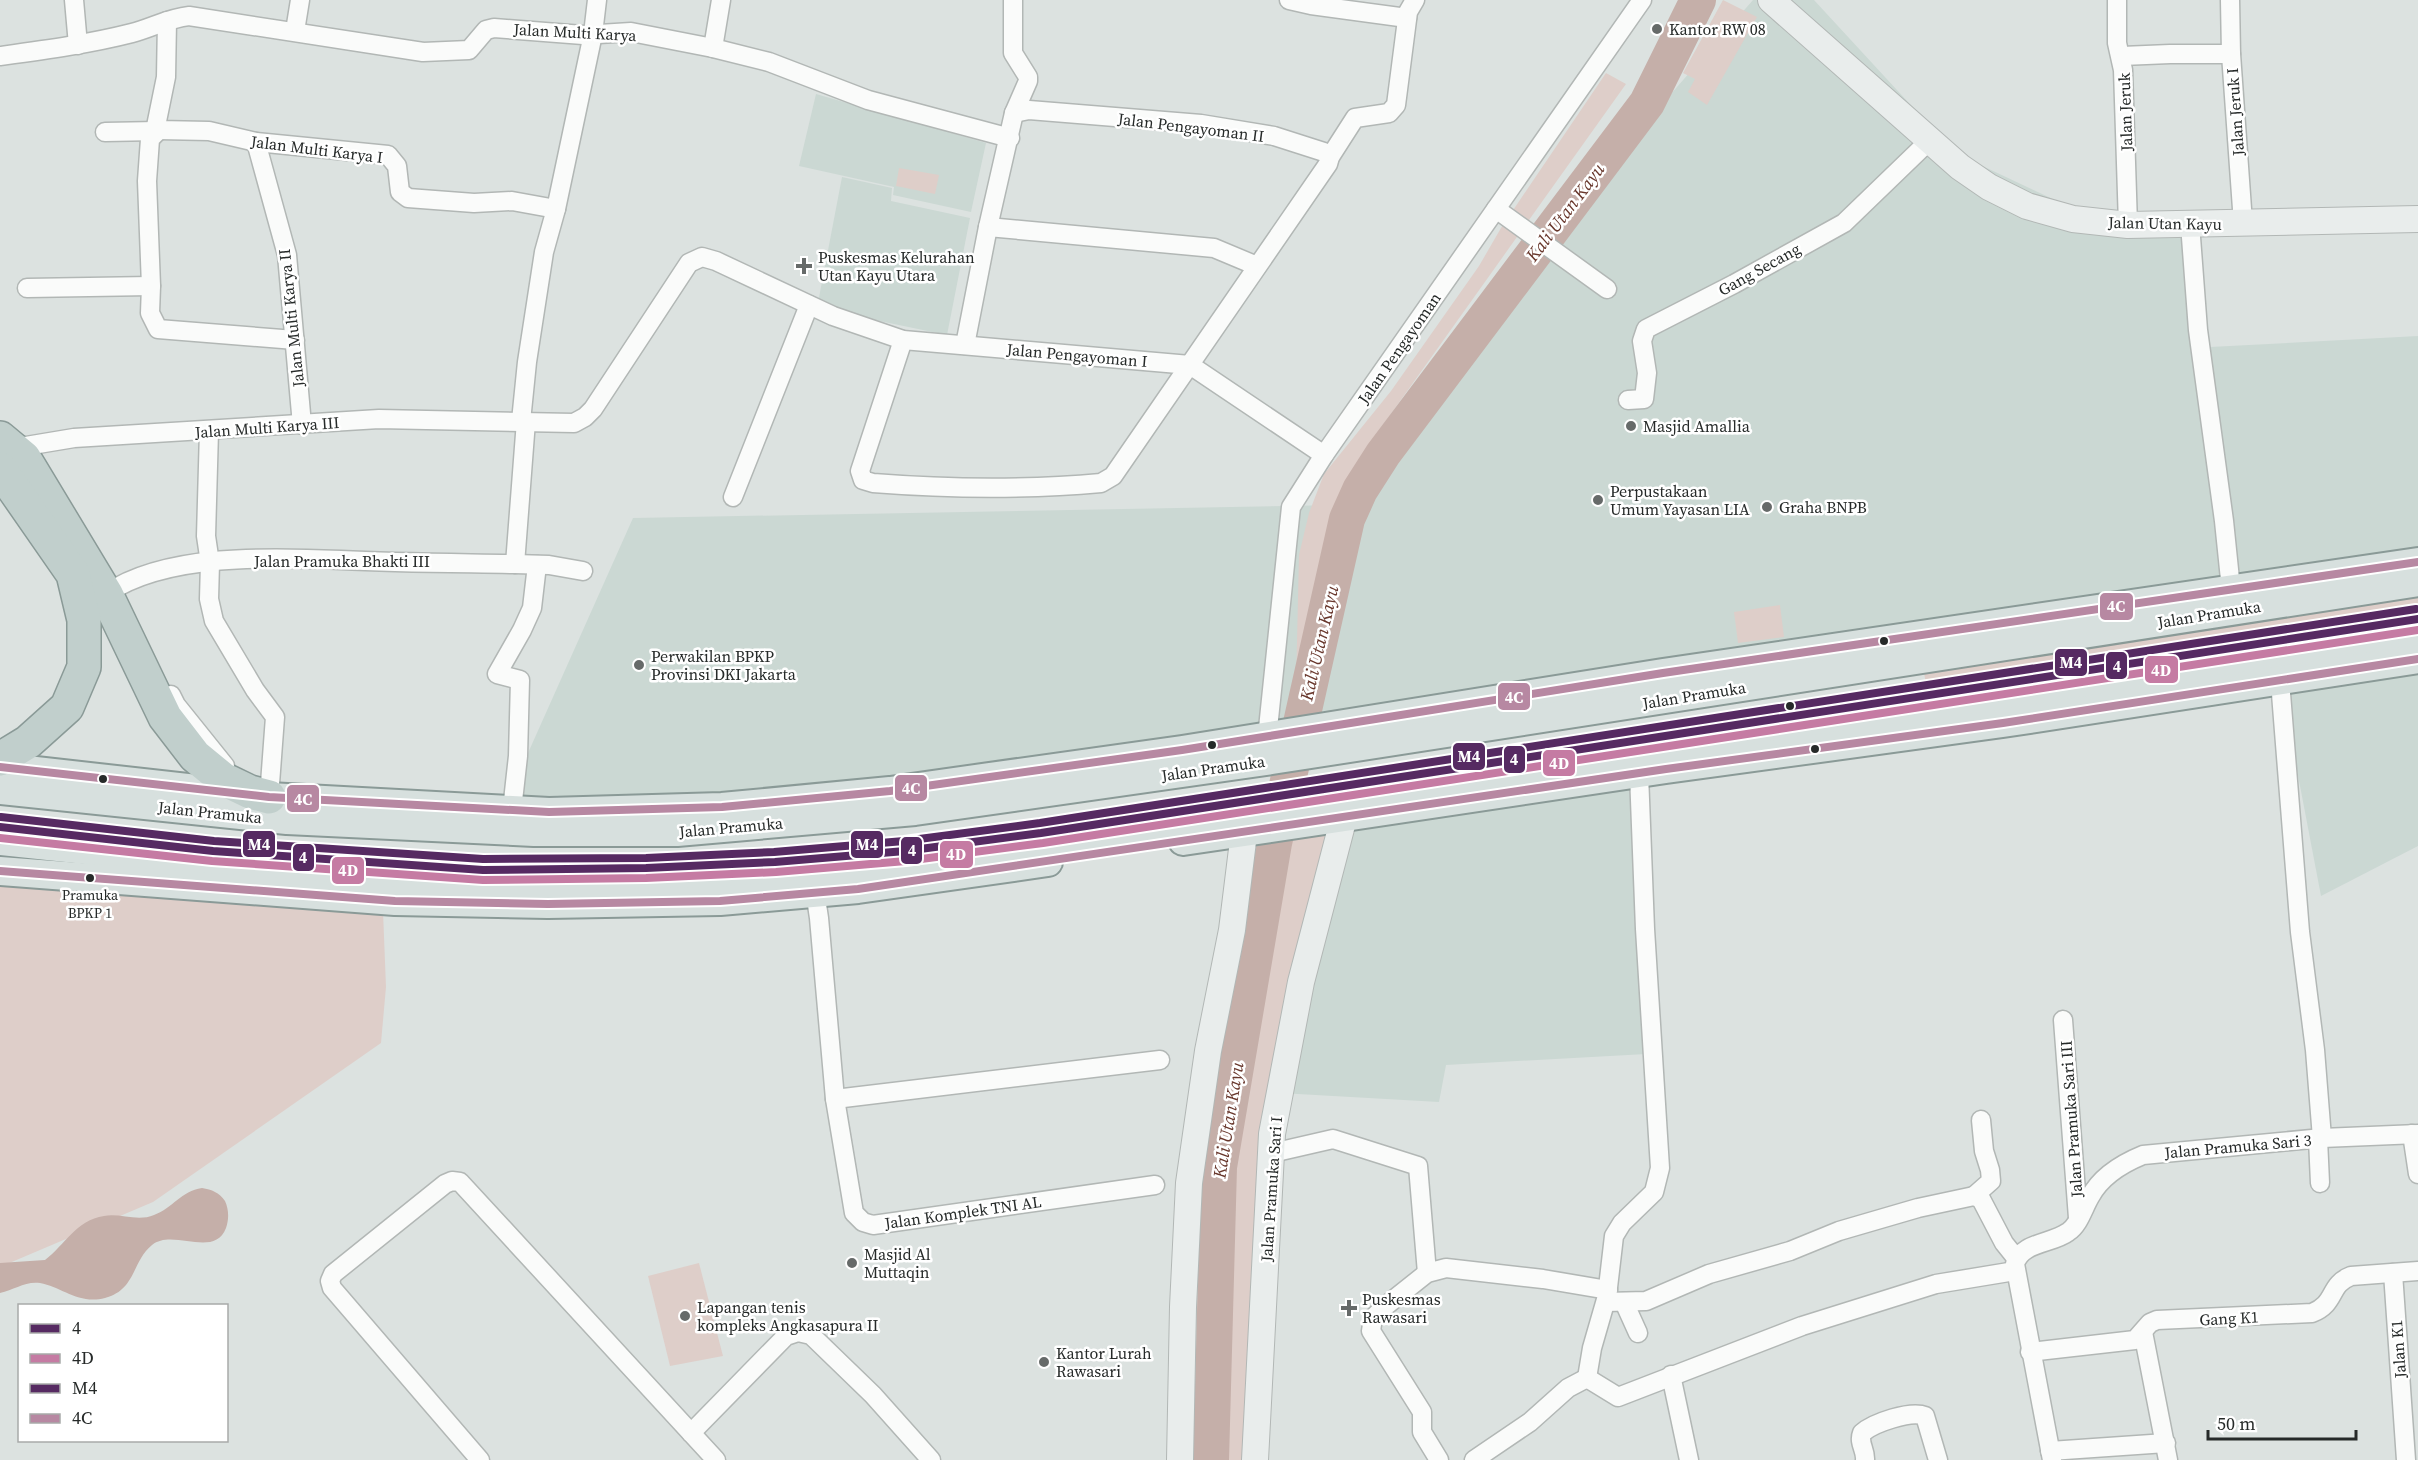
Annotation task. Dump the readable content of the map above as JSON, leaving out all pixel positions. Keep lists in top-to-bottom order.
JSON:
{
  "streets": {
    "main road": ["Jalan Pramuka"],
    "street": [
      "Jalan Multi Karya",
      "Jalan Jeruk",
      "Jalan Jeruk I",
      "Jalan Pengayoman II",
      "Jalan Multi Karya I",
      "Jalan Utan Kayu",
      "Gang Secang",
      "Jalan Multi Karya II",
      "Jalan Pengayoman",
      "Jalan Pengayoman I",
      "Jalan Multi Karya III",
      "Jalan Pramuka Bhakti III",
      "Jalan Pramuka Sari III",
      "Jalan Pramuka Sari 3",
      "Jalan Pramuka Sari I",
      "Jalan Komplek TNI AL",
      "Gang K1",
      "Jalan K1"
    ]
  },
  "crossings": [
    ["Jalan Jeruk", "Jalan Utan Kayu"],
    ["Jalan Jeruk I", "Jalan Utan Kayu"],
    ["Jalan Multi Karya I", "Jalan Multi Karya II"],
    ["Jalan Utan Kayu", "Gang Secang"],
    ["Jalan Multi Karya II", "Jalan Multi Karya III"],
    ["Jalan Pengayoman", "Jalan Pengayoman I"],
    ["Jalan Pengayoman", "Jalan Pramuka"],
    ["Jalan Pengayoman I", "Jalan Multi Karya III"],
    ["Jalan Pramuka Sari III", "Jalan Pramuka Sari 3"],
    ["Gang K1", "Jalan K1"]
  ],
  "water": ["Kali Utan Kayu"],
  "places": {
    "other": [
      "Kantor RW 08",
      "Masjid Amallia",
      "Perpustakaan Umum Yayasan LIA",
      "Graha BNPB",
      "Perwakilan BPKP Provinsi DKI Jakarta",
      "Pramuka BPKP 1",
      "Masjid Al Muttaqin",
      "Lapangan tenis kompleks Angkasapura II",
      "Kantor Lurah Rawasari"
    ],
    "health": ["Puskesmas Kelurahan Utan Kayu Utara", "Puskesmas Rawasari"]
  },
  "lines": [
    "transit line 4C",
    "transit line M4",
    "transit line 4",
    "transit line 4D"
  ],
  "legend": [
    "4",
    "4D",
    "M4",
    "4C"
  ],
  "scale_bar": "50 m"
}
